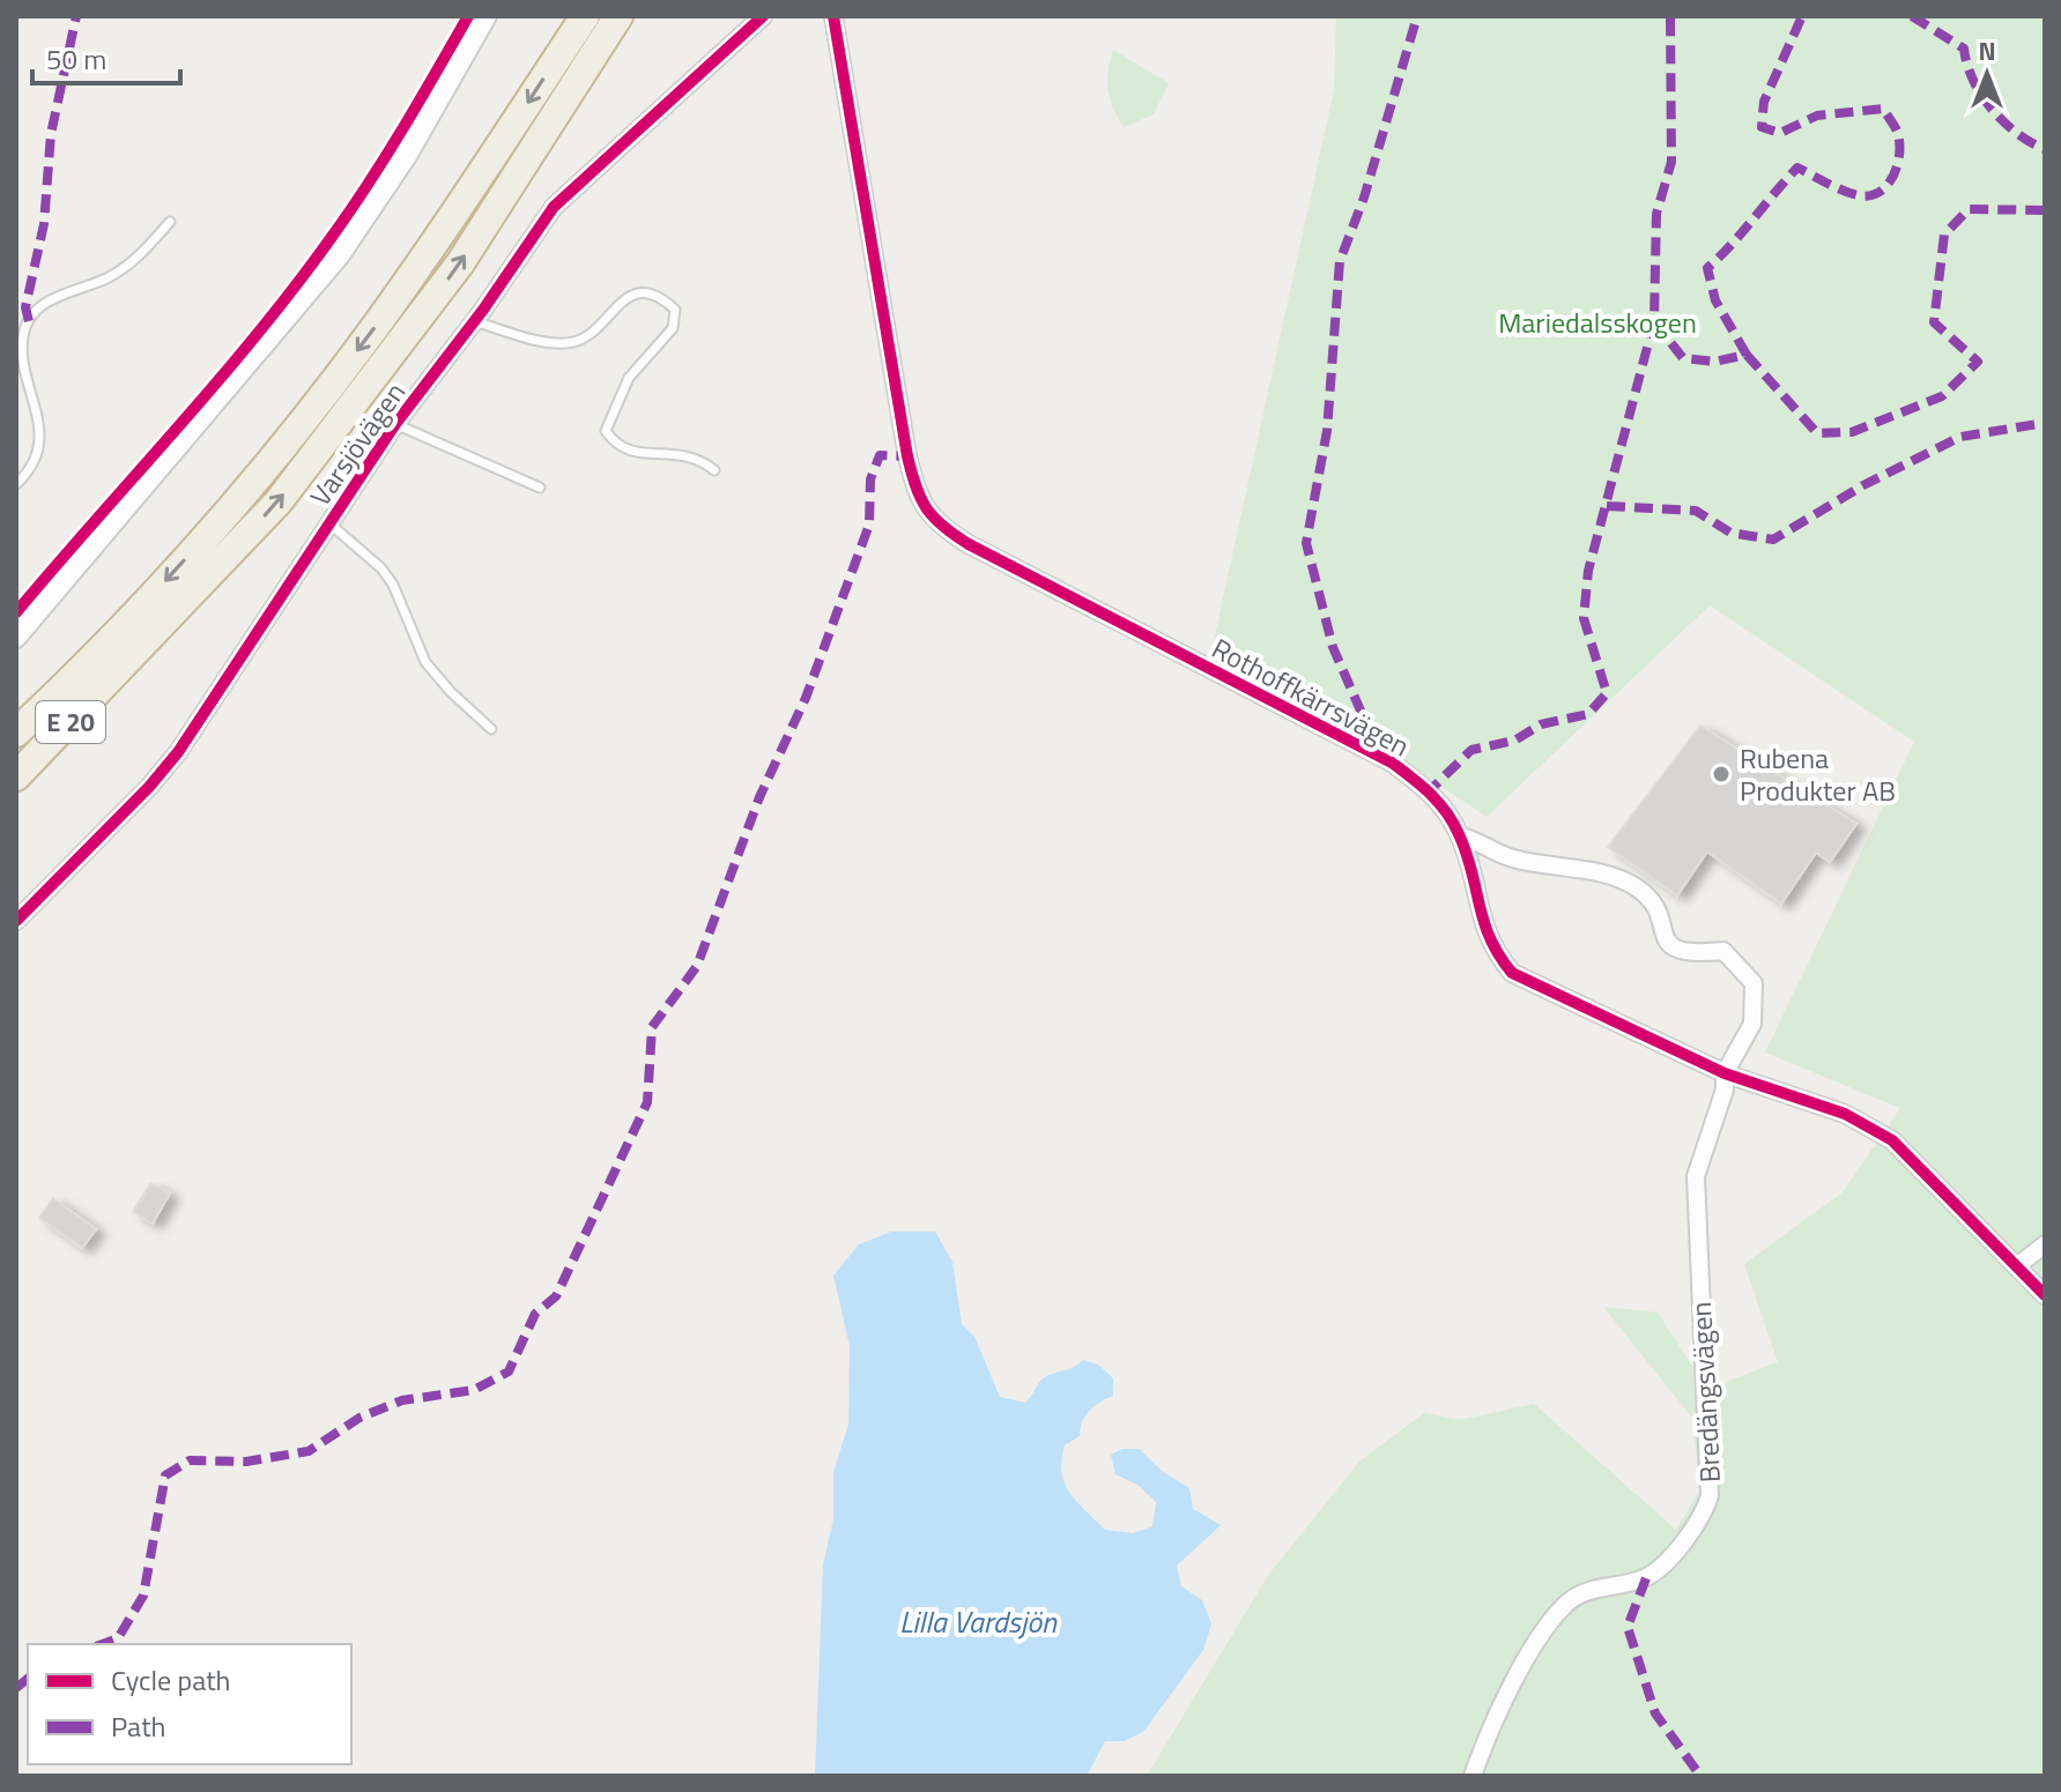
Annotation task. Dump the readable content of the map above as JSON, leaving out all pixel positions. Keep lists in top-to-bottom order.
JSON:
{
  "streets": {
    "highway": ["E 20"],
    "street": ["Varsjövägen", "Rothoffkärrsvägen", "Bredängsvägen"]
  },
  "crossings": [
    ["Rothoffkärrsvägen", "Bredängsvägen"]
  ],
  "water": ["Lilla Vardsjön"],
  "parks": ["Mariedalsskogen"],
  "places": ["Rubena Produkter AB"],
  "legend": ["Cycle path", "Path"],
  "scale_bar": "50 m",
  "north": "top"
}
